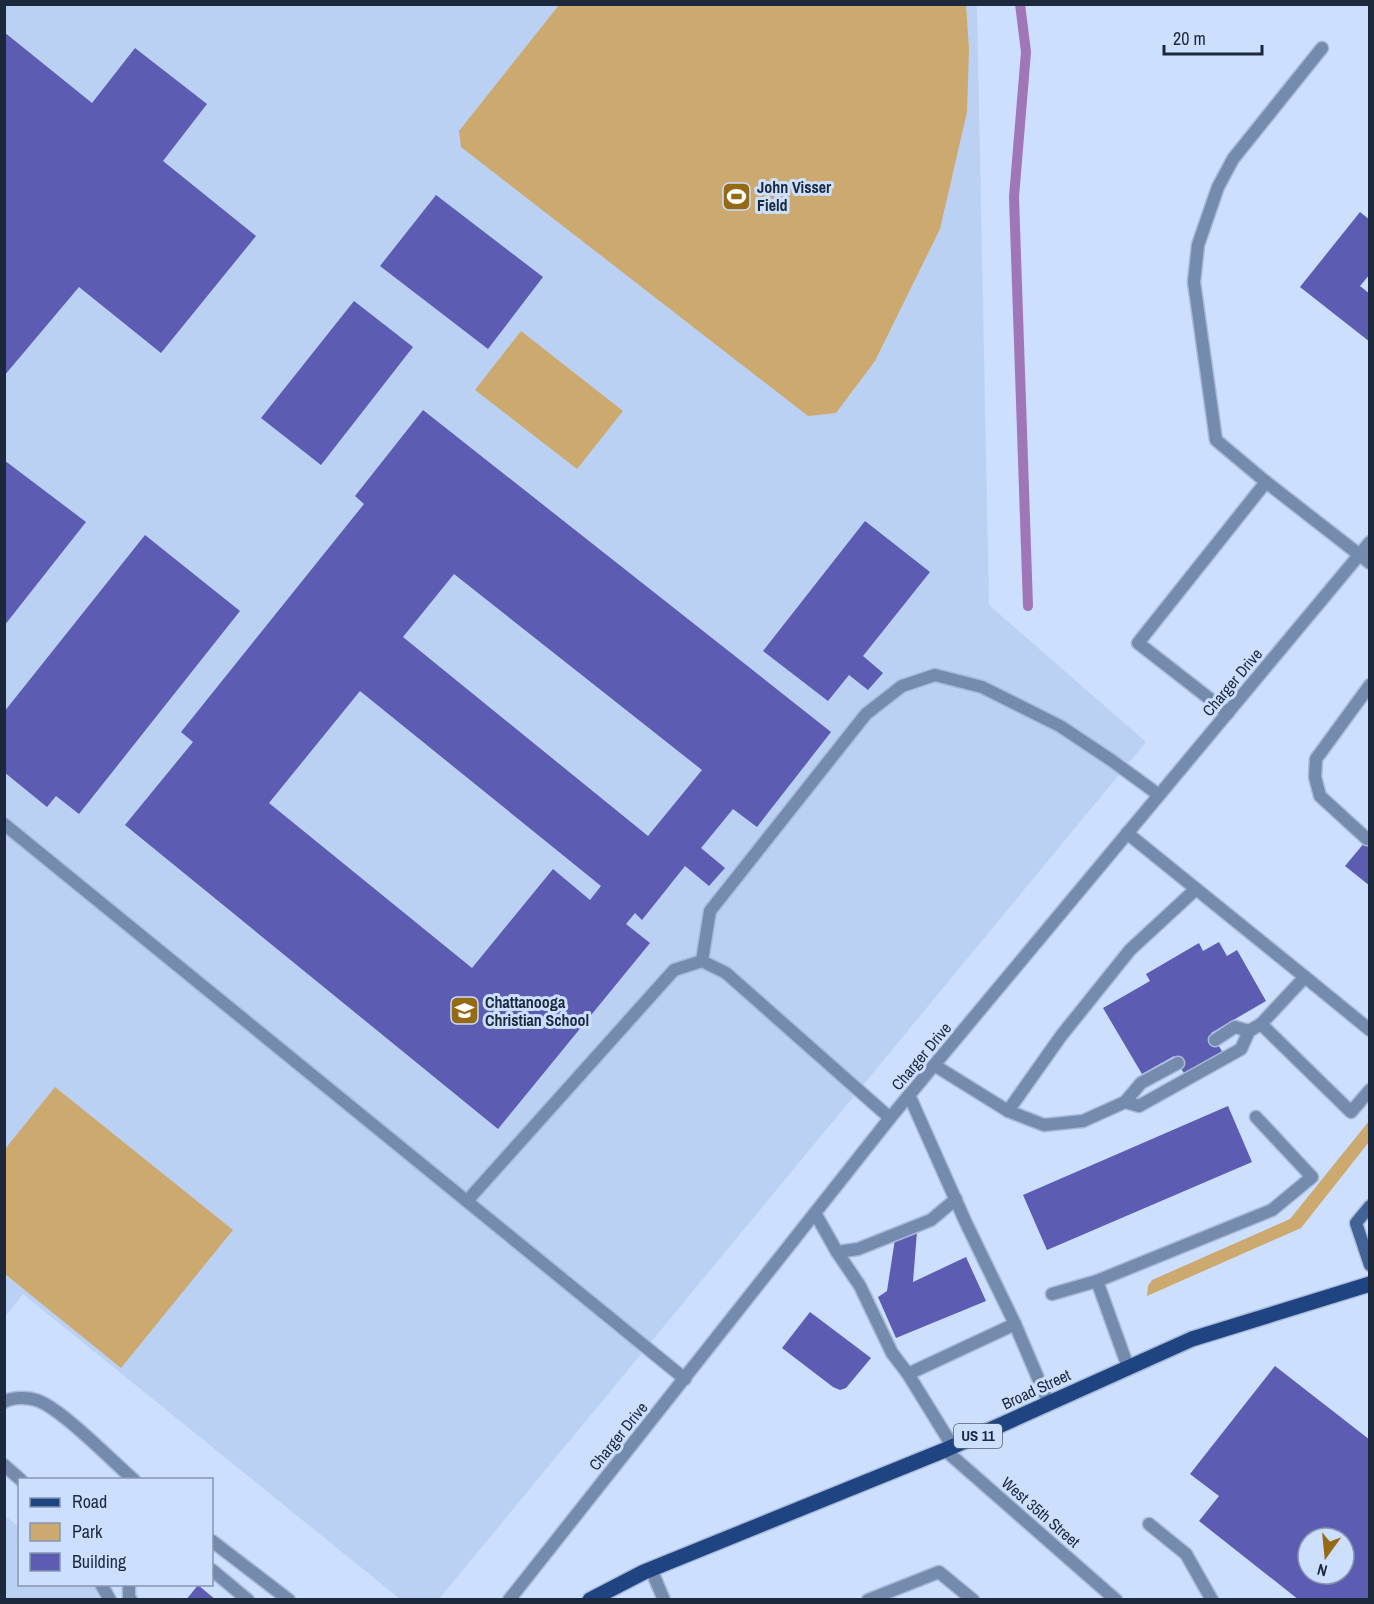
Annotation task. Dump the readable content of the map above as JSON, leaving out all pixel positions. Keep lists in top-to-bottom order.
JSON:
{
  "streets": {
    "main road": ["Broad Street", "US 11"],
    "street": ["Charger Drive", "West 35th Street"]
  },
  "crossings": [
    ["Charger Drive", "West 35th Street"],
    ["Broad Street", "West 35th Street"]
  ],
  "places": {
    "sports": ["John Visser Field"],
    "school or university": ["Chattanooga Christian School"]
  },
  "legend": ["Road", "Park", "Building"],
  "scale_bar": "20 m",
  "north": "bottom"
}
